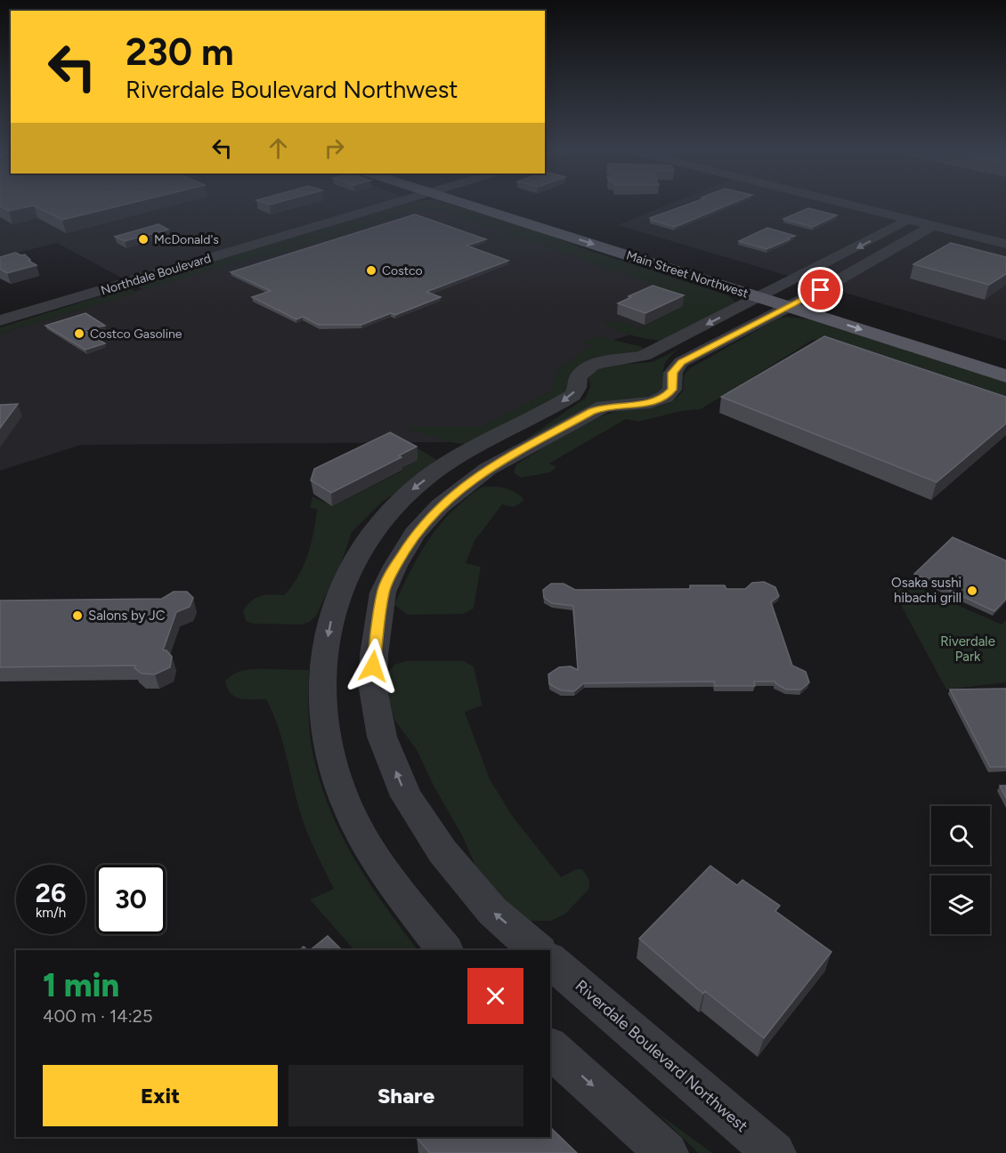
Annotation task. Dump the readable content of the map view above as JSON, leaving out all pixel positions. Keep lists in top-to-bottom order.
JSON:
{
  "streets": {
    "main road": ["Main Street Northwest"],
    "street": ["Northdale Boulevard", "Riverdale Boulevard Northwest"]
  },
  "parks": ["Riverdale Park"],
  "places": [
    "McDonald's",
    "Costco",
    "Costco Gasoline",
    "Osaka sushi hibachi grill",
    "Salons by JC"
  ],
  "page": {
    "turn": ["230 m", "Riverdale Boulevard Northwest"],
    "speed": "26 km/h",
    "limit": "30",
    "heading": ["1 min", "400 m · 14:25"],
    "buttons": ["Exit", "Share"]
  }
}
